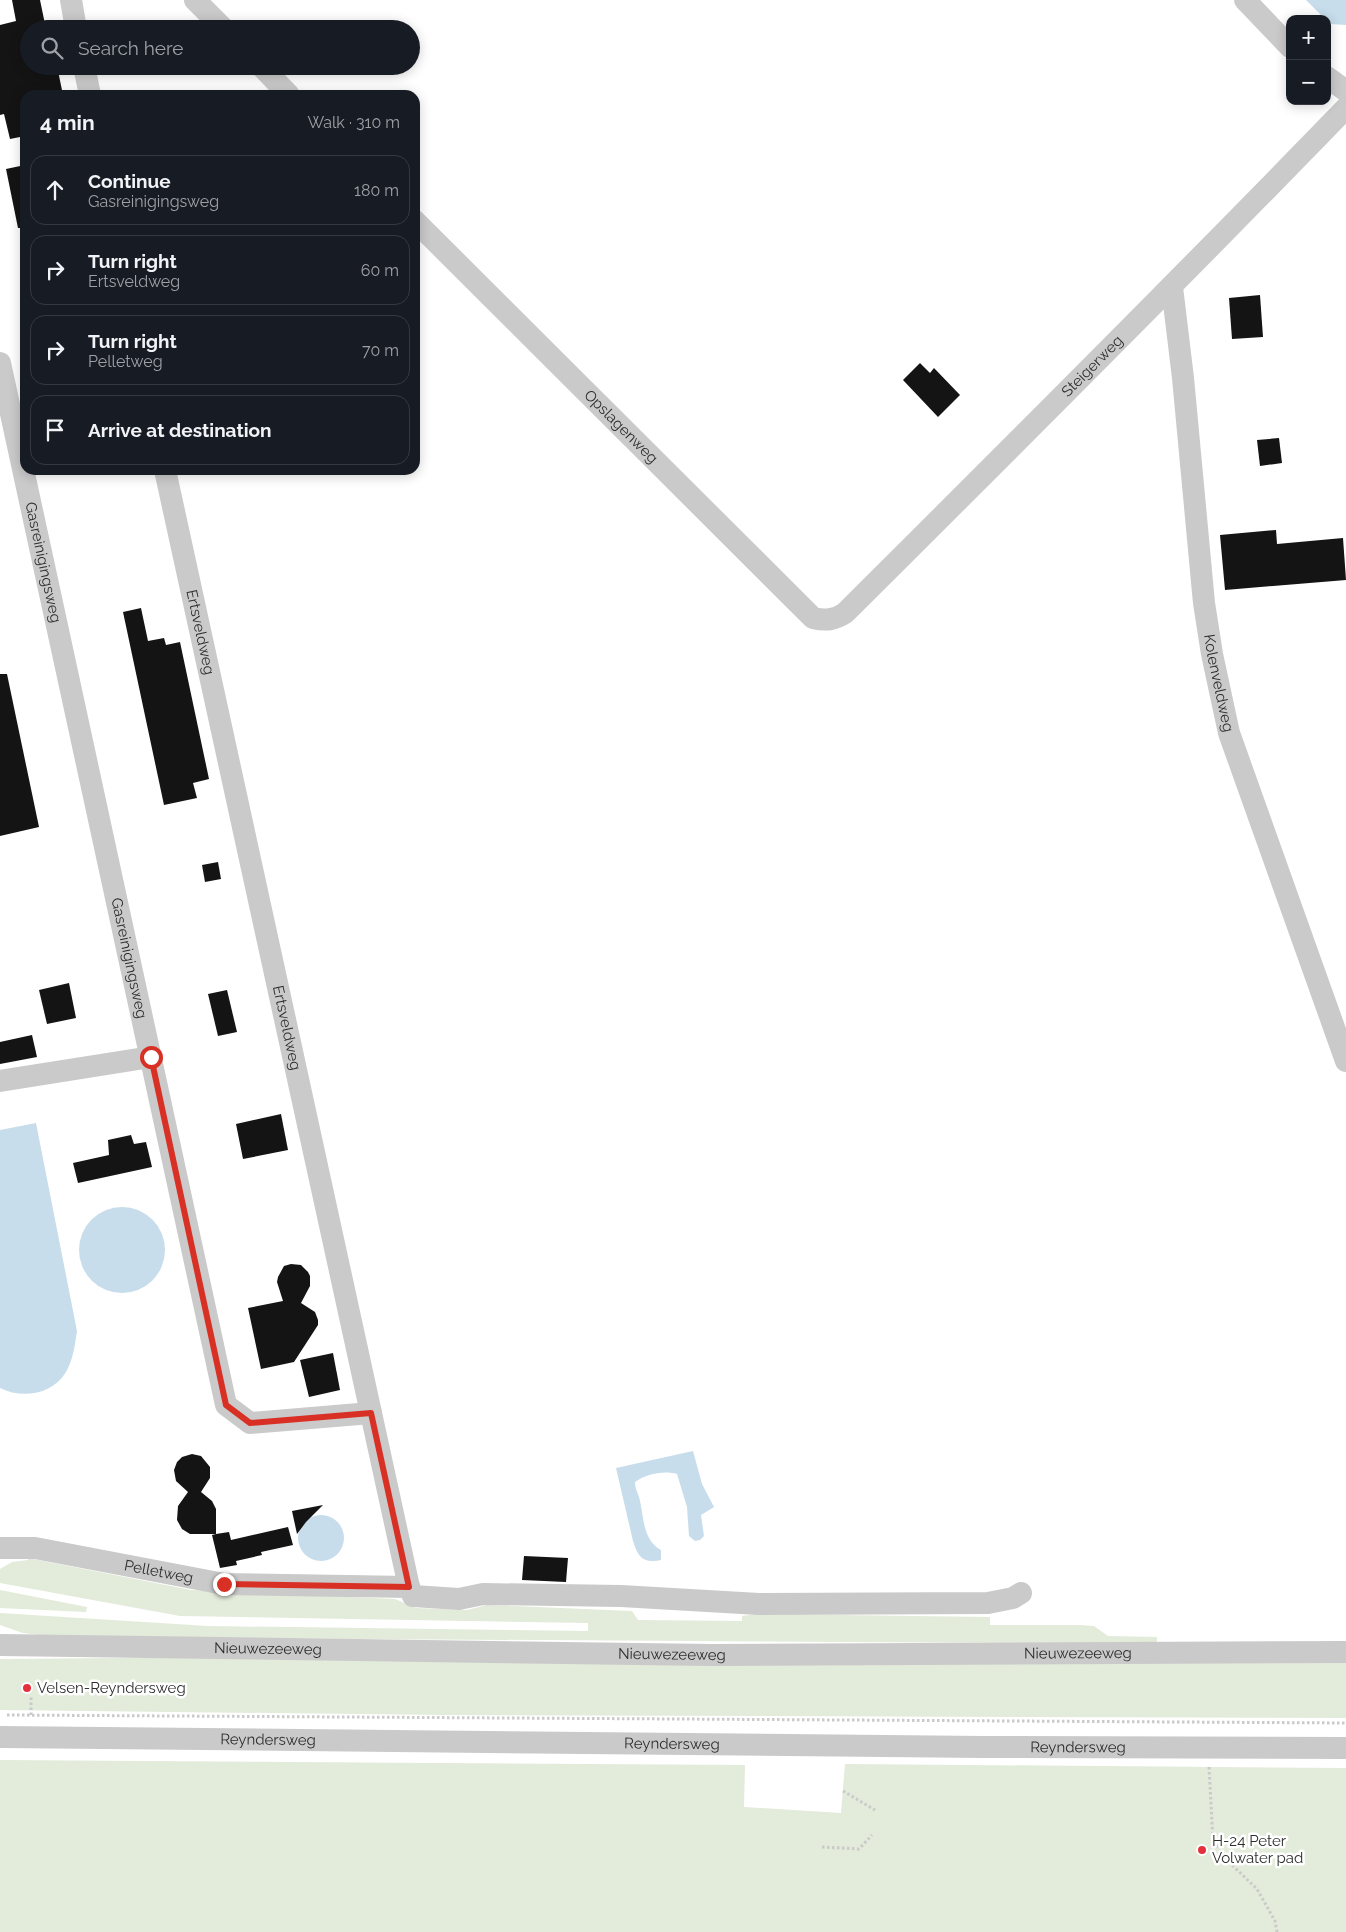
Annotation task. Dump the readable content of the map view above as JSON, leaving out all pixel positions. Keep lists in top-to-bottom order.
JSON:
{
  "streets": {
    "street": [
      "Steigerweg",
      "Opslagenweg",
      "Gasreinigingsweg",
      "Ertsveldweg",
      "Kolenveldweg",
      "Pelletweg",
      "Nieuwezeeweg",
      "Reyndersweg"
    ]
  },
  "crossings": [
    ["Steigerweg", "Opslagenweg"],
    ["Steigerweg", "Kolenveldweg"],
    ["Gasreinigingsweg", "Ertsveldweg"],
    ["Ertsveldweg", "Pelletweg"]
  ],
  "places": ["Velsen-Reyndersweg", "H-24 Peter Volwater pad"],
  "page": {
    "map_buttons": ["+", "−"],
    "search": "Search here",
    "heading": ["4 min", "Walk · 310 m"],
    "list": [
      ["Continue", "Gasreinigingsweg", "180 m"],
      ["Turn right", "Ertsveldweg", "60 m"],
      ["Turn right", "Pelletweg", "70 m"],
      "Arrive at destination"
    ]
  }
}
